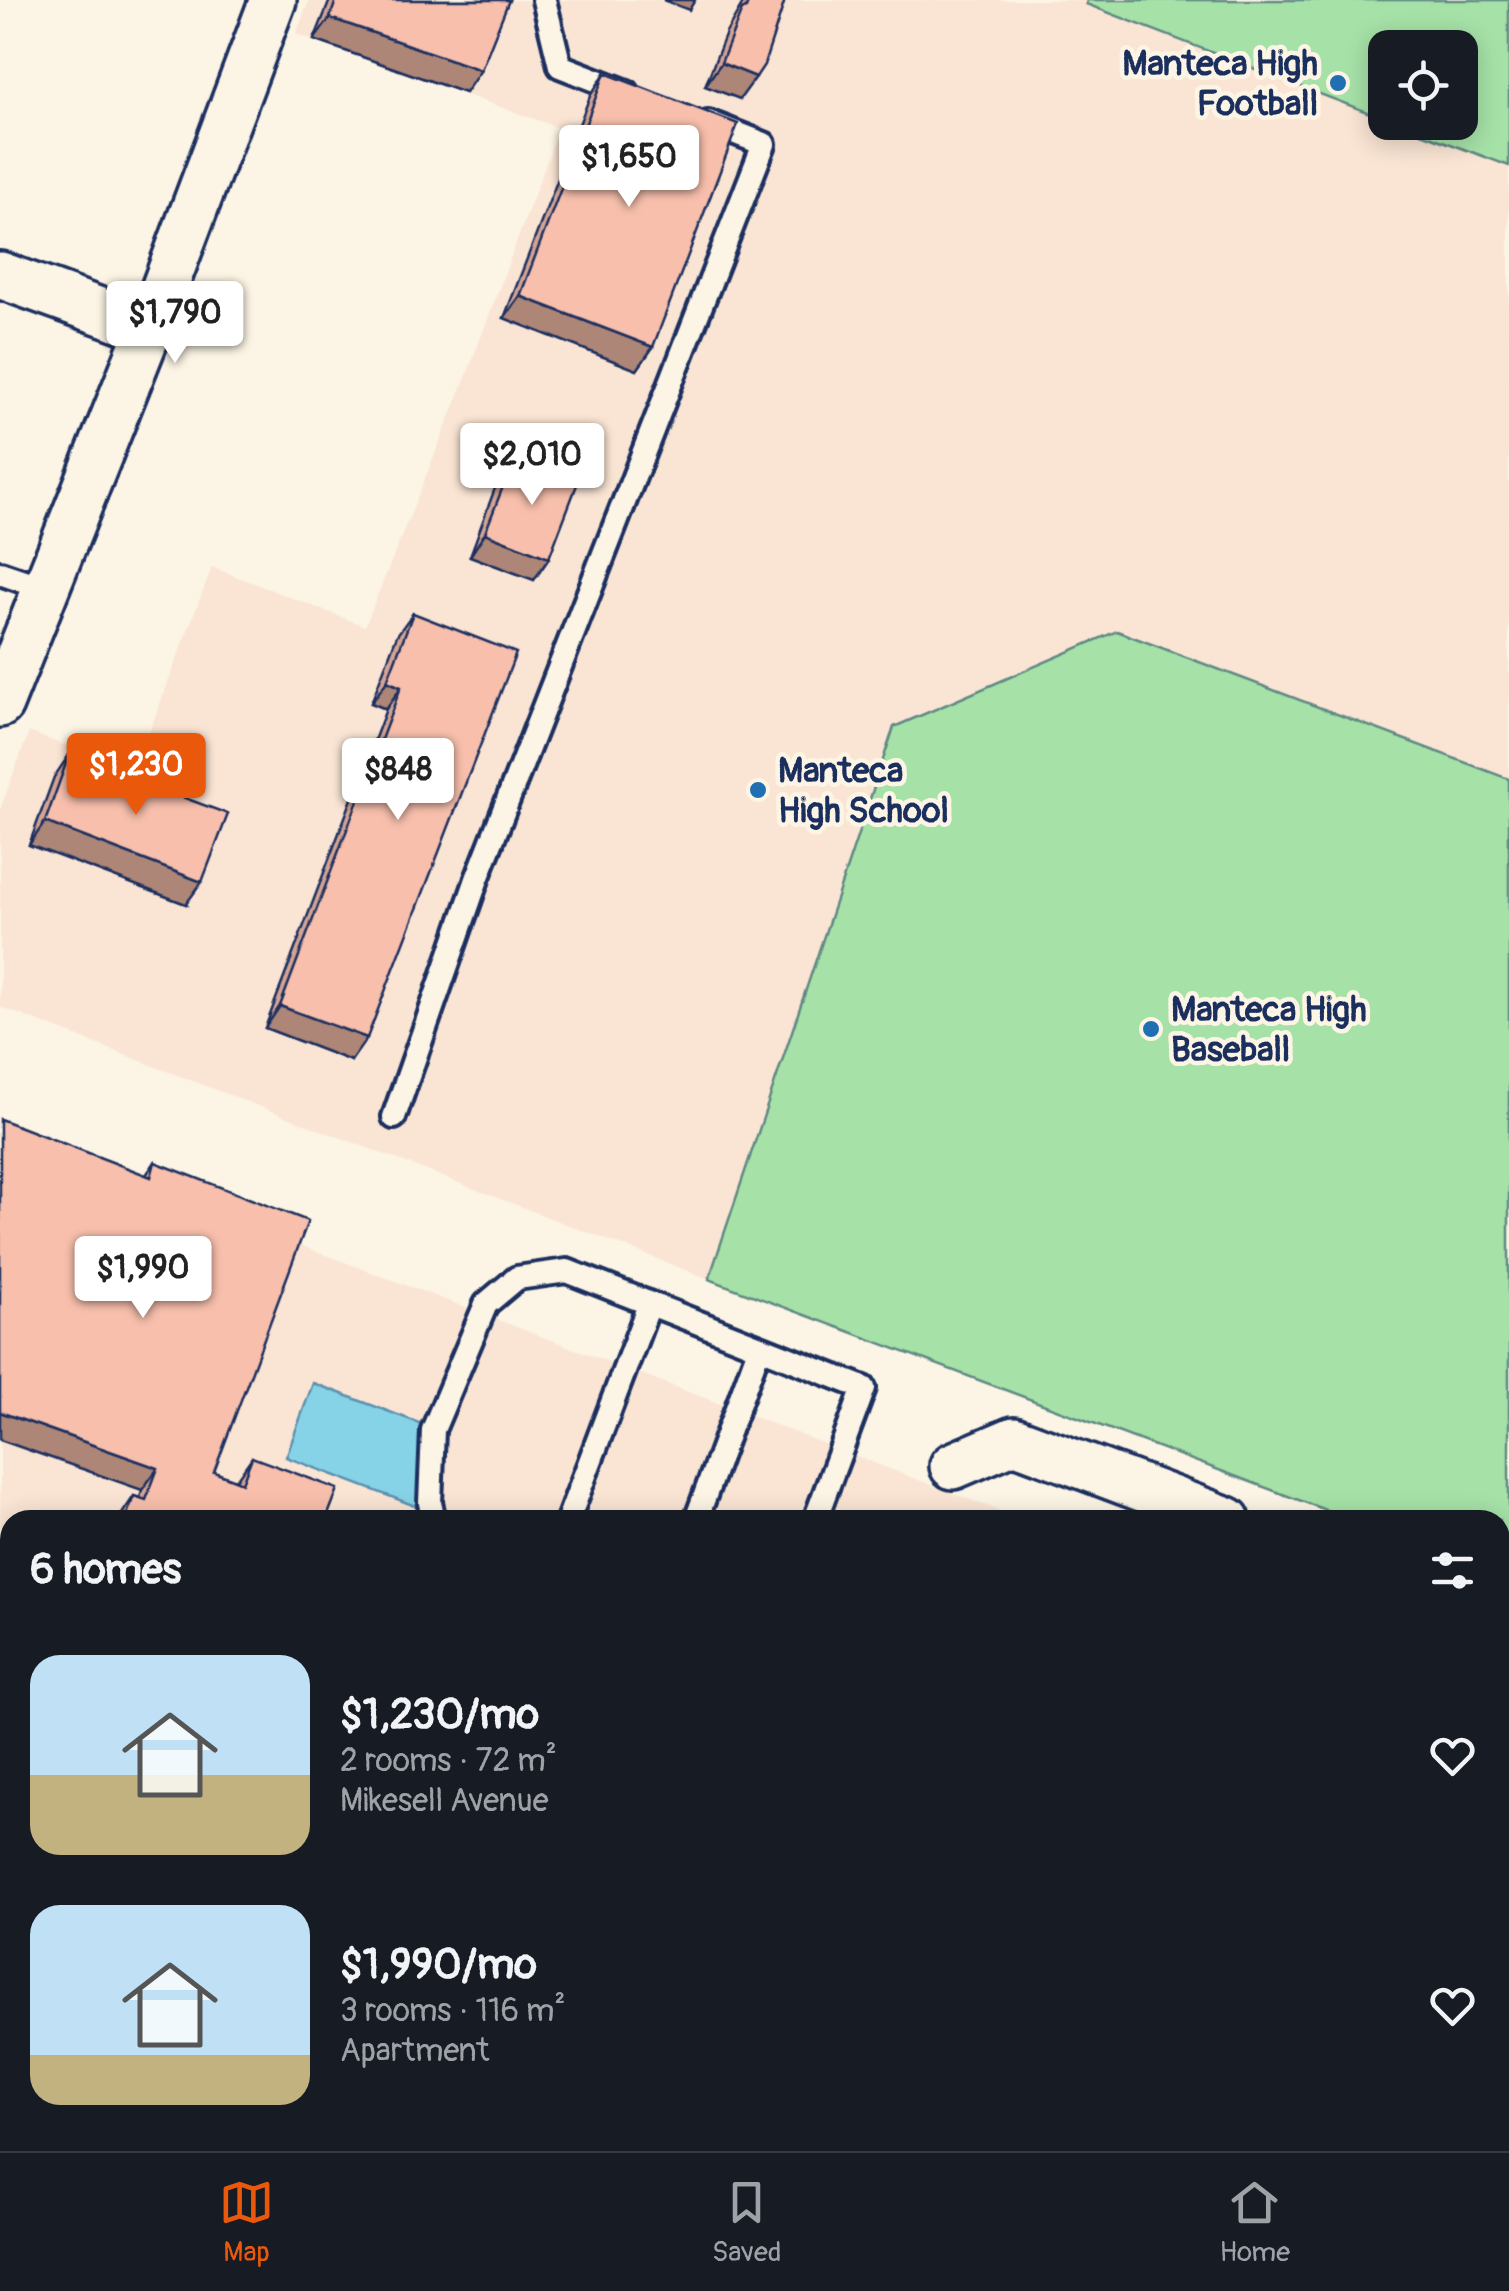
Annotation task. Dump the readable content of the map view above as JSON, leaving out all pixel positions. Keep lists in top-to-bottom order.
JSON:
{
  "places": ["Manteca High Football", "Manteca High School", "Manteca High Baseball"],
  "page": {
    "price": [
      "$1,650",
      "$1,790",
      "$2,010",
      "$1,230",
      "$848",
      "$1,990"
    ],
    "heading": "6 homes",
    "list": [
      {
        "name": "$1,230/mo",
        "note": "2 rooms · 72 m² · Mikesell Avenue"
      },
      {
        "name": "$1,990/mo",
        "note": "3 rooms · 116 m² · Apartment"
      }
    ],
    "tabs": ["Map", "Saved", "Home"]
  }
}
